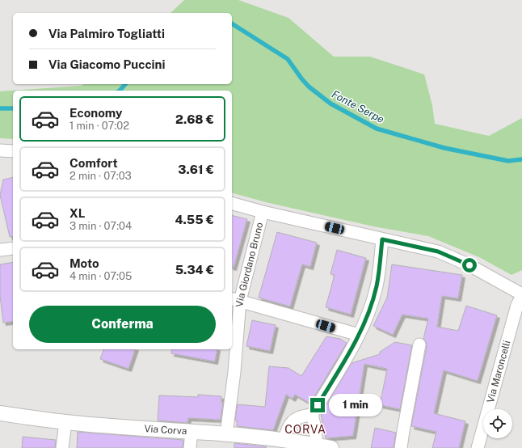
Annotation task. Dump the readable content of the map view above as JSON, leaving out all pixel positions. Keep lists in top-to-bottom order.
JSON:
{
  "streets": {
    "street": ["Via Giordano Bruno", "Via Maroncelli", "Via Corva"]
  },
  "crossings": [
    ["Via Giordano Bruno", "Via Corva"]
  ],
  "districts": ["CORVA"],
  "water": ["Fonte Serpe"],
  "page": {
    "banner": ["Via Palmiro Togliatti", "Via Giacomo Puccini"],
    "list": [
      {
        "name": "Economy",
        "note": "1 min · 07:02",
        "value": "2.68 €"
      },
      {
        "name": "Comfort",
        "note": "2 min · 07:03",
        "value": "3.61 €"
      },
      {
        "name": "XL",
        "note": "3 min · 07:04",
        "value": "4.55 €"
      },
      {
        "name": "Moto",
        "note": "4 min · 07:05",
        "value": "5.34 €"
      }
    ],
    "buttons": "Conferma",
    "bubble": "1 min"
  }
}
